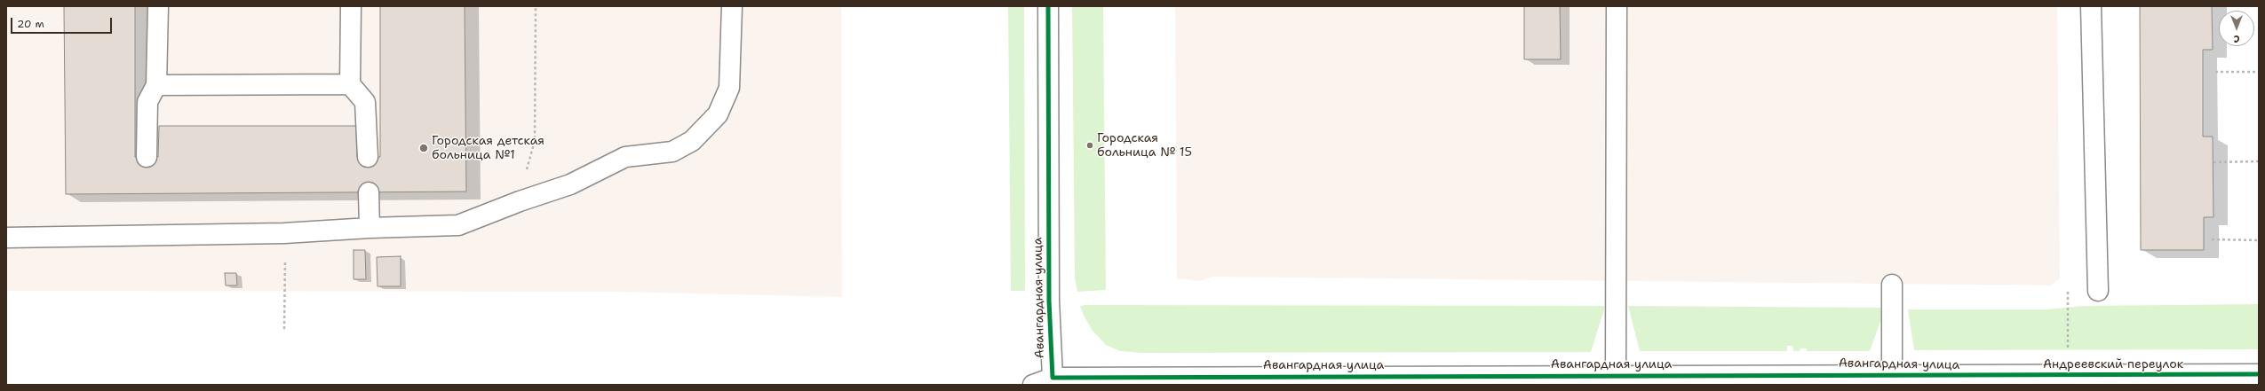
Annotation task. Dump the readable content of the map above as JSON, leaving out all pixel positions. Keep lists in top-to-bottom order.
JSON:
{
  "streets": {
    "street": ["Авангардная улица", "Андреевский переулок"]
  },
  "crossings": [
    ["Авангардная улица", "Андреевский переулок"]
  ],
  "places": ["Городская больница № 15", "Городская детская больница №1"],
  "scale_bar": "20 m",
  "north": "bottom"
}
